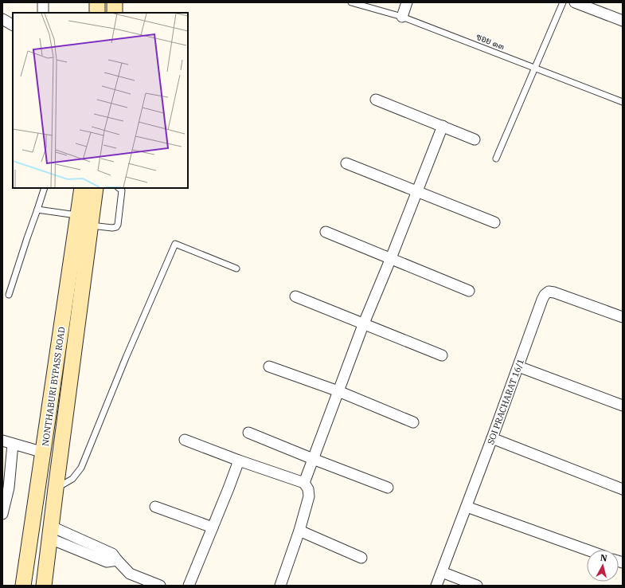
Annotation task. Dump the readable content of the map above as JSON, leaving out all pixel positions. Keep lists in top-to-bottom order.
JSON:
{
  "streets": {
    "main road": ["NONTHABURI BYPASS ROAD"],
    "street": ["SOI PRACHARAT 16/1"],
    "lane": ["ซอย ๑๓"]
  },
  "north": "top"
}
